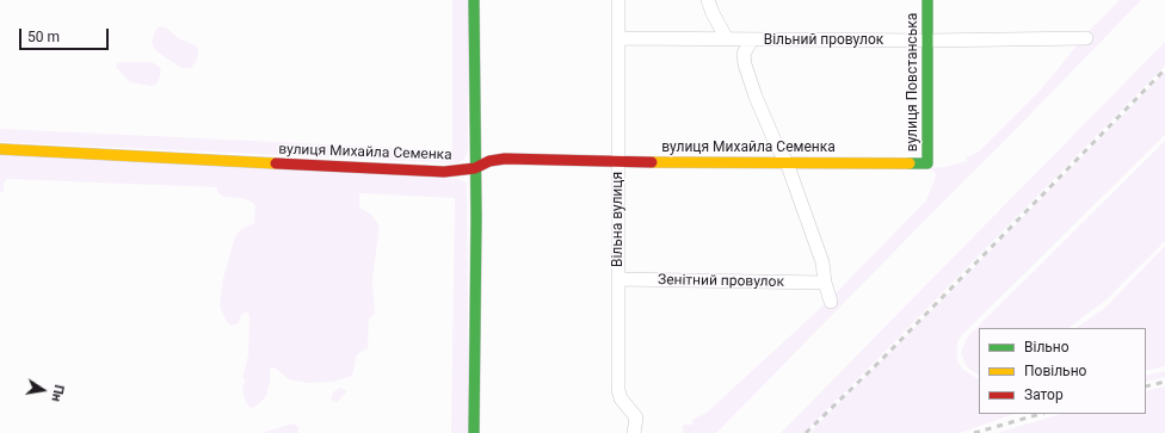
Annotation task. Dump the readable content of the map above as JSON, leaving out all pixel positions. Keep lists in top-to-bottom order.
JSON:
{
  "streets": {
    "street": [
      "Вільний провулок",
      "вулиця Повстанська",
      "вулиця Михайла Семенка",
      "Вільна вулиця",
      "Зенітний провулок"
    ]
  },
  "crossings": [
    ["Вільний провулок", "вулиця Повстанська"],
    ["Вільний провулок", "Вільна вулиця"],
    ["вулиця Повстанська", "вулиця Михайла Семенка"],
    ["вулиця Михайла Семенка", "Вільна вулиця"],
    ["Вільна вулиця", "Зенітний провулок"]
  ],
  "legend": ["Вільно", "Повільно", "Затор"],
  "scale_bar": "50 m",
  "north": "right"
}
